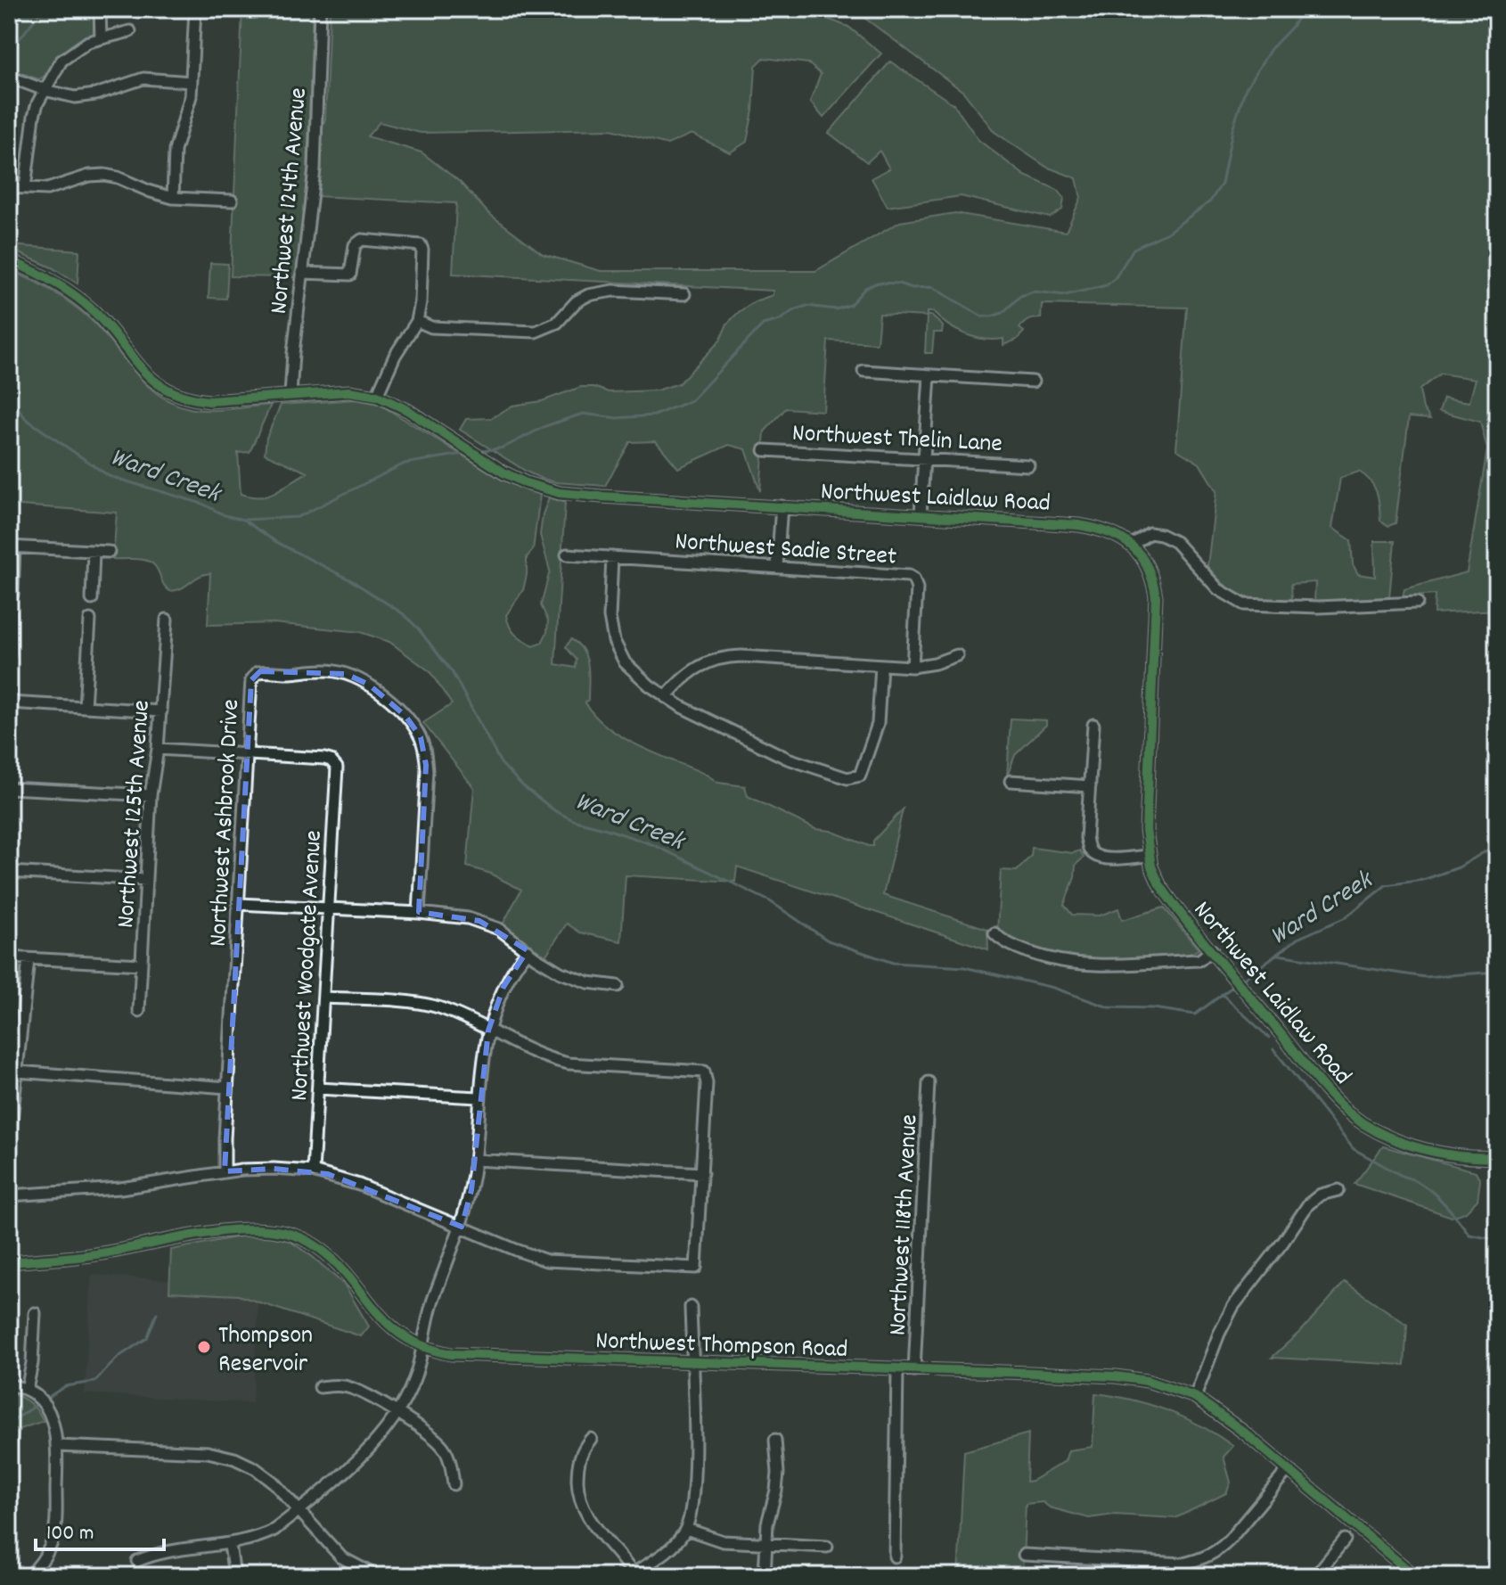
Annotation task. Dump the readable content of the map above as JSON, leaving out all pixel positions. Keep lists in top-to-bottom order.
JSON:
{
  "streets": {
    "street": [
      "Northwest 124th Avenue",
      "Northwest Thelin Lane",
      "Northwest Laidlaw Road",
      "Northwest Sadie Street",
      "Northwest 125th Avenue",
      "Northwest Ashbrook Drive",
      "Northwest Woodgate Avenue",
      "Northwest 118th Avenue",
      "Northwest Thompson Road"
    ]
  },
  "crossings": [
    ["Northwest 124th Avenue", "Northwest Laidlaw Road"],
    ["Northwest Ashbrook Drive", "Northwest Woodgate Avenue"],
    ["Northwest 118th Avenue", "Northwest Thompson Road"]
  ],
  "water": ["Ward Creek"],
  "places": ["Thompson Reservoir"],
  "scale_bar": "100 m"
}
